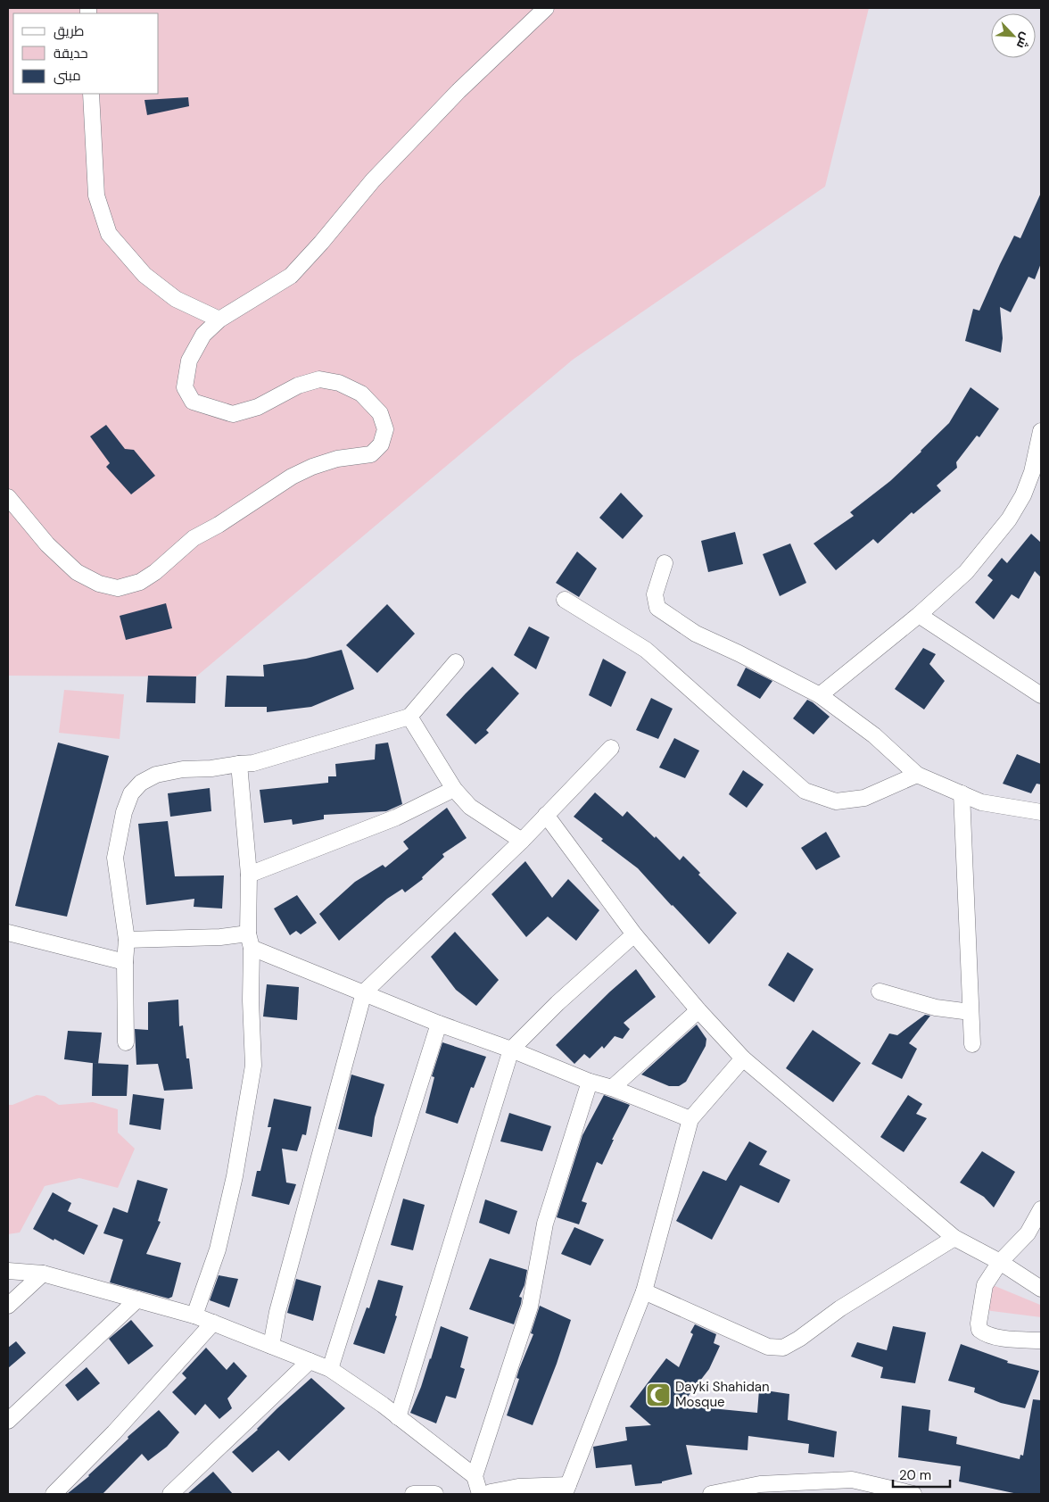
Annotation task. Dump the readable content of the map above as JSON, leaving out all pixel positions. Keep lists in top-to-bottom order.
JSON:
{
  "places": {
    "mosque": ["Dayki Shahidan Mosque"]
  },
  "legend": ["طريق", "حديقة", "مبنى"],
  "scale_bar": "20 m",
  "north": "bottom right"
}
